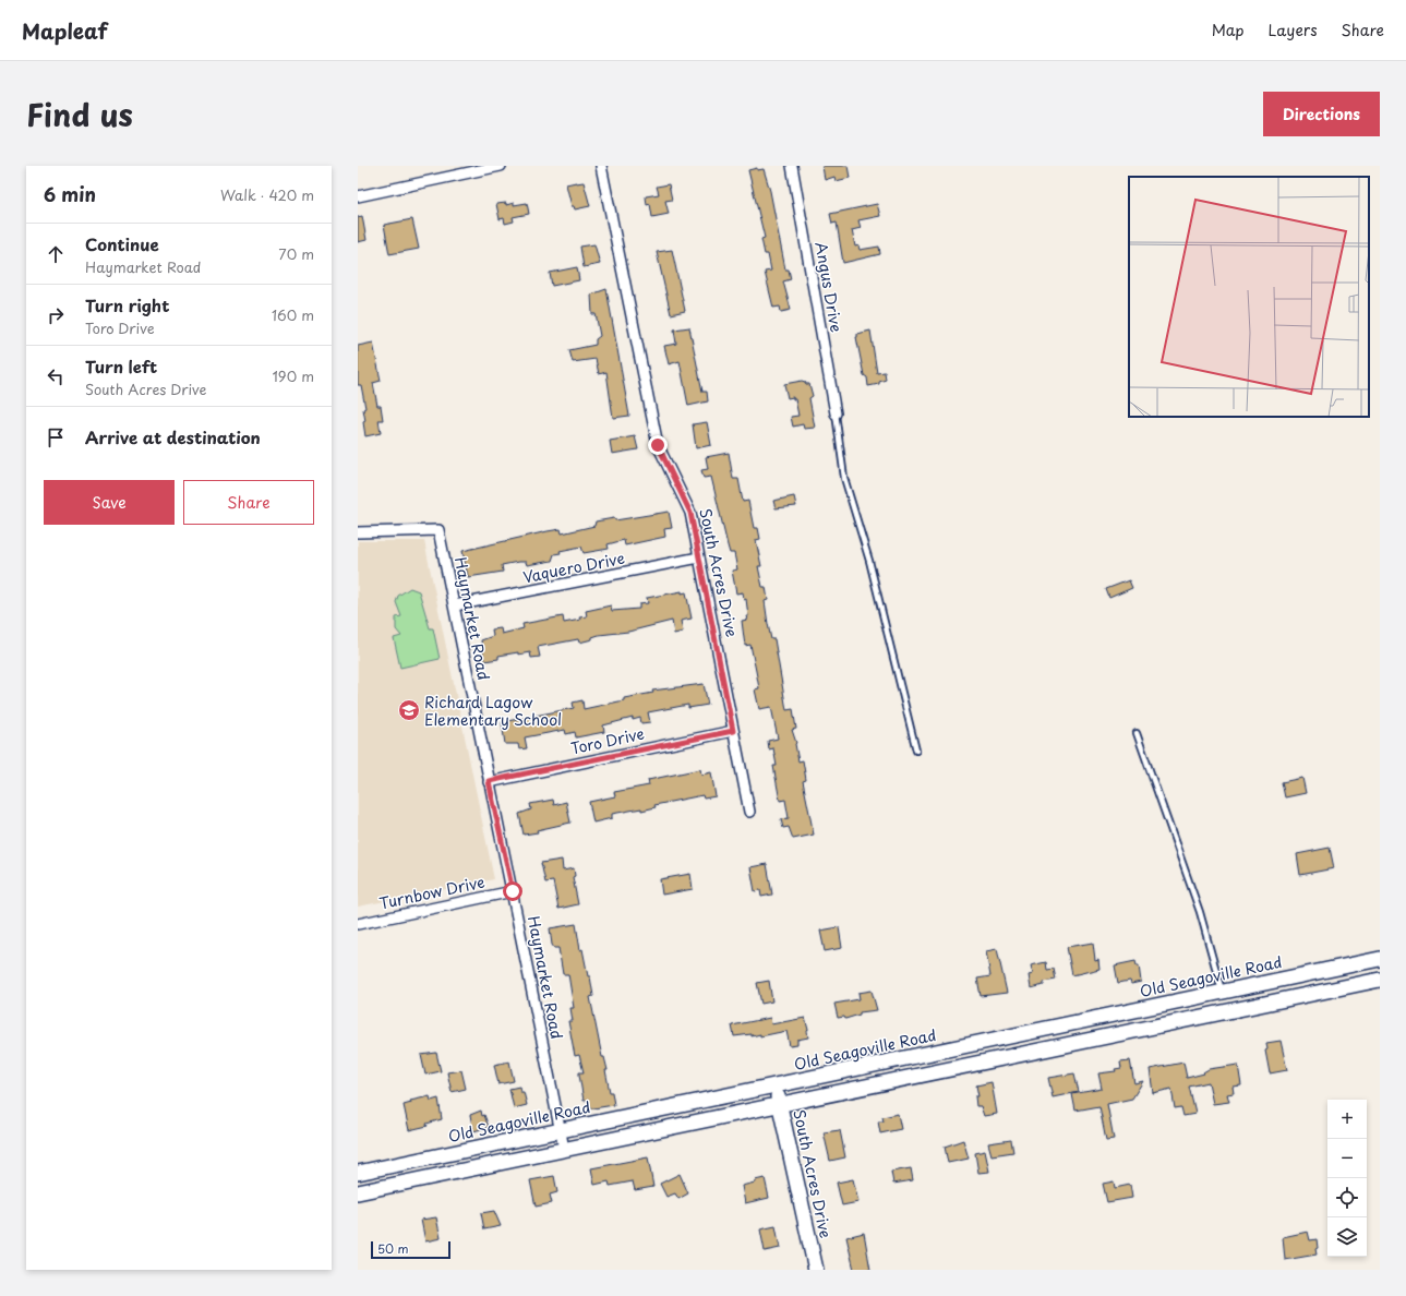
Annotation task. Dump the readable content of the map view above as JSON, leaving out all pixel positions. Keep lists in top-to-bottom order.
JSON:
{
  "streets": {
    "main road": ["South Acres Drive", "Old Seagoville Road"],
    "street": [
      "Angus Drive",
      "Vaquero Drive",
      "Haymarket Road",
      "Toro Drive",
      "Turnbow Drive"
    ]
  },
  "crossings": [
    ["Vaquero Drive", "South Acres Drive"],
    ["Vaquero Drive", "Haymarket Road"],
    ["South Acres Drive", "Toro Drive"],
    ["South Acres Drive", "Old Seagoville Road"],
    ["Haymarket Road", "Toro Drive"],
    ["Haymarket Road", "Turnbow Drive"],
    ["Haymarket Road", "Old Seagoville Road"]
  ],
  "places": {
    "school or university": ["Richard Lagow Elementary School"]
  },
  "scale_bar": "50 m",
  "page": {
    "header": "Mapleaf",
    "nav": ["Map", "Layers", "Share"],
    "title": "Find us",
    "buttons": [
      "Directions",
      ["Save", "Share"]
    ],
    "heading": ["6 min", "Walk · 420 m"],
    "list": [
      ["Continue", "Haymarket Road", "70 m"],
      ["Turn right", "Toro Drive", "160 m"],
      ["Turn left", "South Acres Drive", "190 m"],
      "Arrive at destination"
    ],
    "map_buttons": ["+", "−"],
    "scale": "50 m"
  }
}
